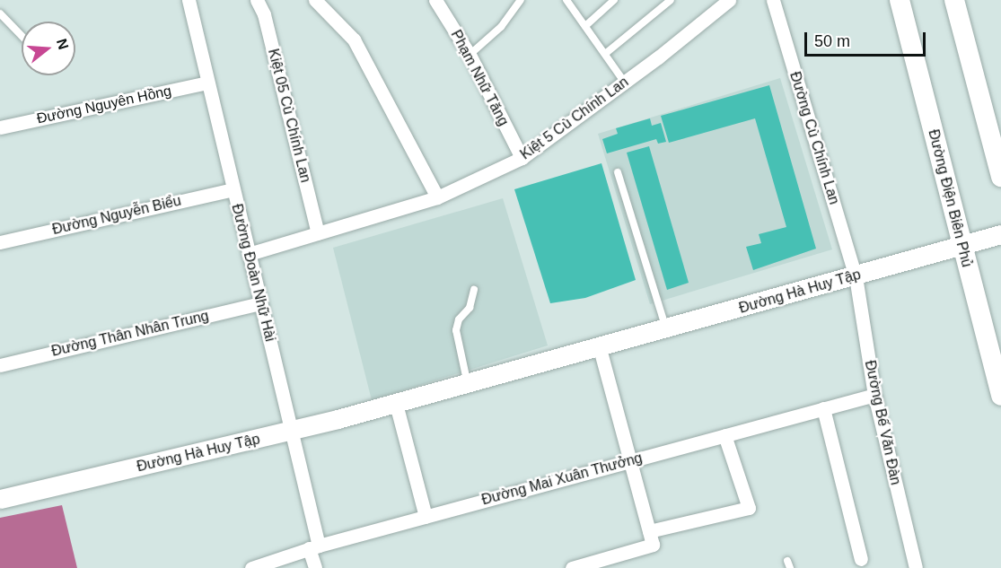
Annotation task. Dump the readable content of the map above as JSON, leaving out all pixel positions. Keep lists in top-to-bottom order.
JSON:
{
  "streets": {
    "main road": ["Đường Điện Biên Phủ"],
    "street": [
      "Phạm Nhữ Tăng",
      "Đường Nguyên Hồng",
      "Kiệt 05 Cù Chính Lan",
      "Kiệt 5 Cù Chính Lan",
      "Đường Cù Chính Lan",
      "Đường Nguyễn Biểu",
      "Đường Đoàn Nhữ Hài",
      "Đường Hà Huy Tập",
      "Đường Thân Nhân Trung",
      "Đường Bế Văn Đàn",
      "Đường Mai Xuân Thưởng"
    ]
  },
  "crossings": [
    ["Phạm Nhữ Tăng", "Kiệt 5 Cù Chính Lan"],
    ["Đường Nguyên Hồng", "Đường Đoàn Nhữ Hài"],
    ["Kiệt 05 Cù Chính Lan", "Kiệt 5 Cù Chính Lan"],
    ["Kiệt 5 Cù Chính Lan", "Đường Đoàn Nhữ Hài"],
    ["Đường Cù Chính Lan", "Đường Hà Huy Tập"],
    ["Đường Cù Chính Lan", "Đường Bế Văn Đàn"],
    ["Đường Điện Biên Phủ", "Đường Hà Huy Tập"],
    ["Đường Nguyễn Biểu", "Đường Đoàn Nhữ Hài"],
    ["Đường Đoàn Nhữ Hài", "Đường Hà Huy Tập"],
    ["Đường Đoàn Nhữ Hài", "Đường Thân Nhân Trung"],
    ["Đường Đoàn Nhữ Hài", "Đường Mai Xuân Thưởng"],
    ["Đường Hà Huy Tập", "Đường Bế Văn Đàn"],
    ["Đường Bế Văn Đàn", "Đường Mai Xuân Thưởng"]
  ],
  "scale_bar": "50 m",
  "north": "right"
}
